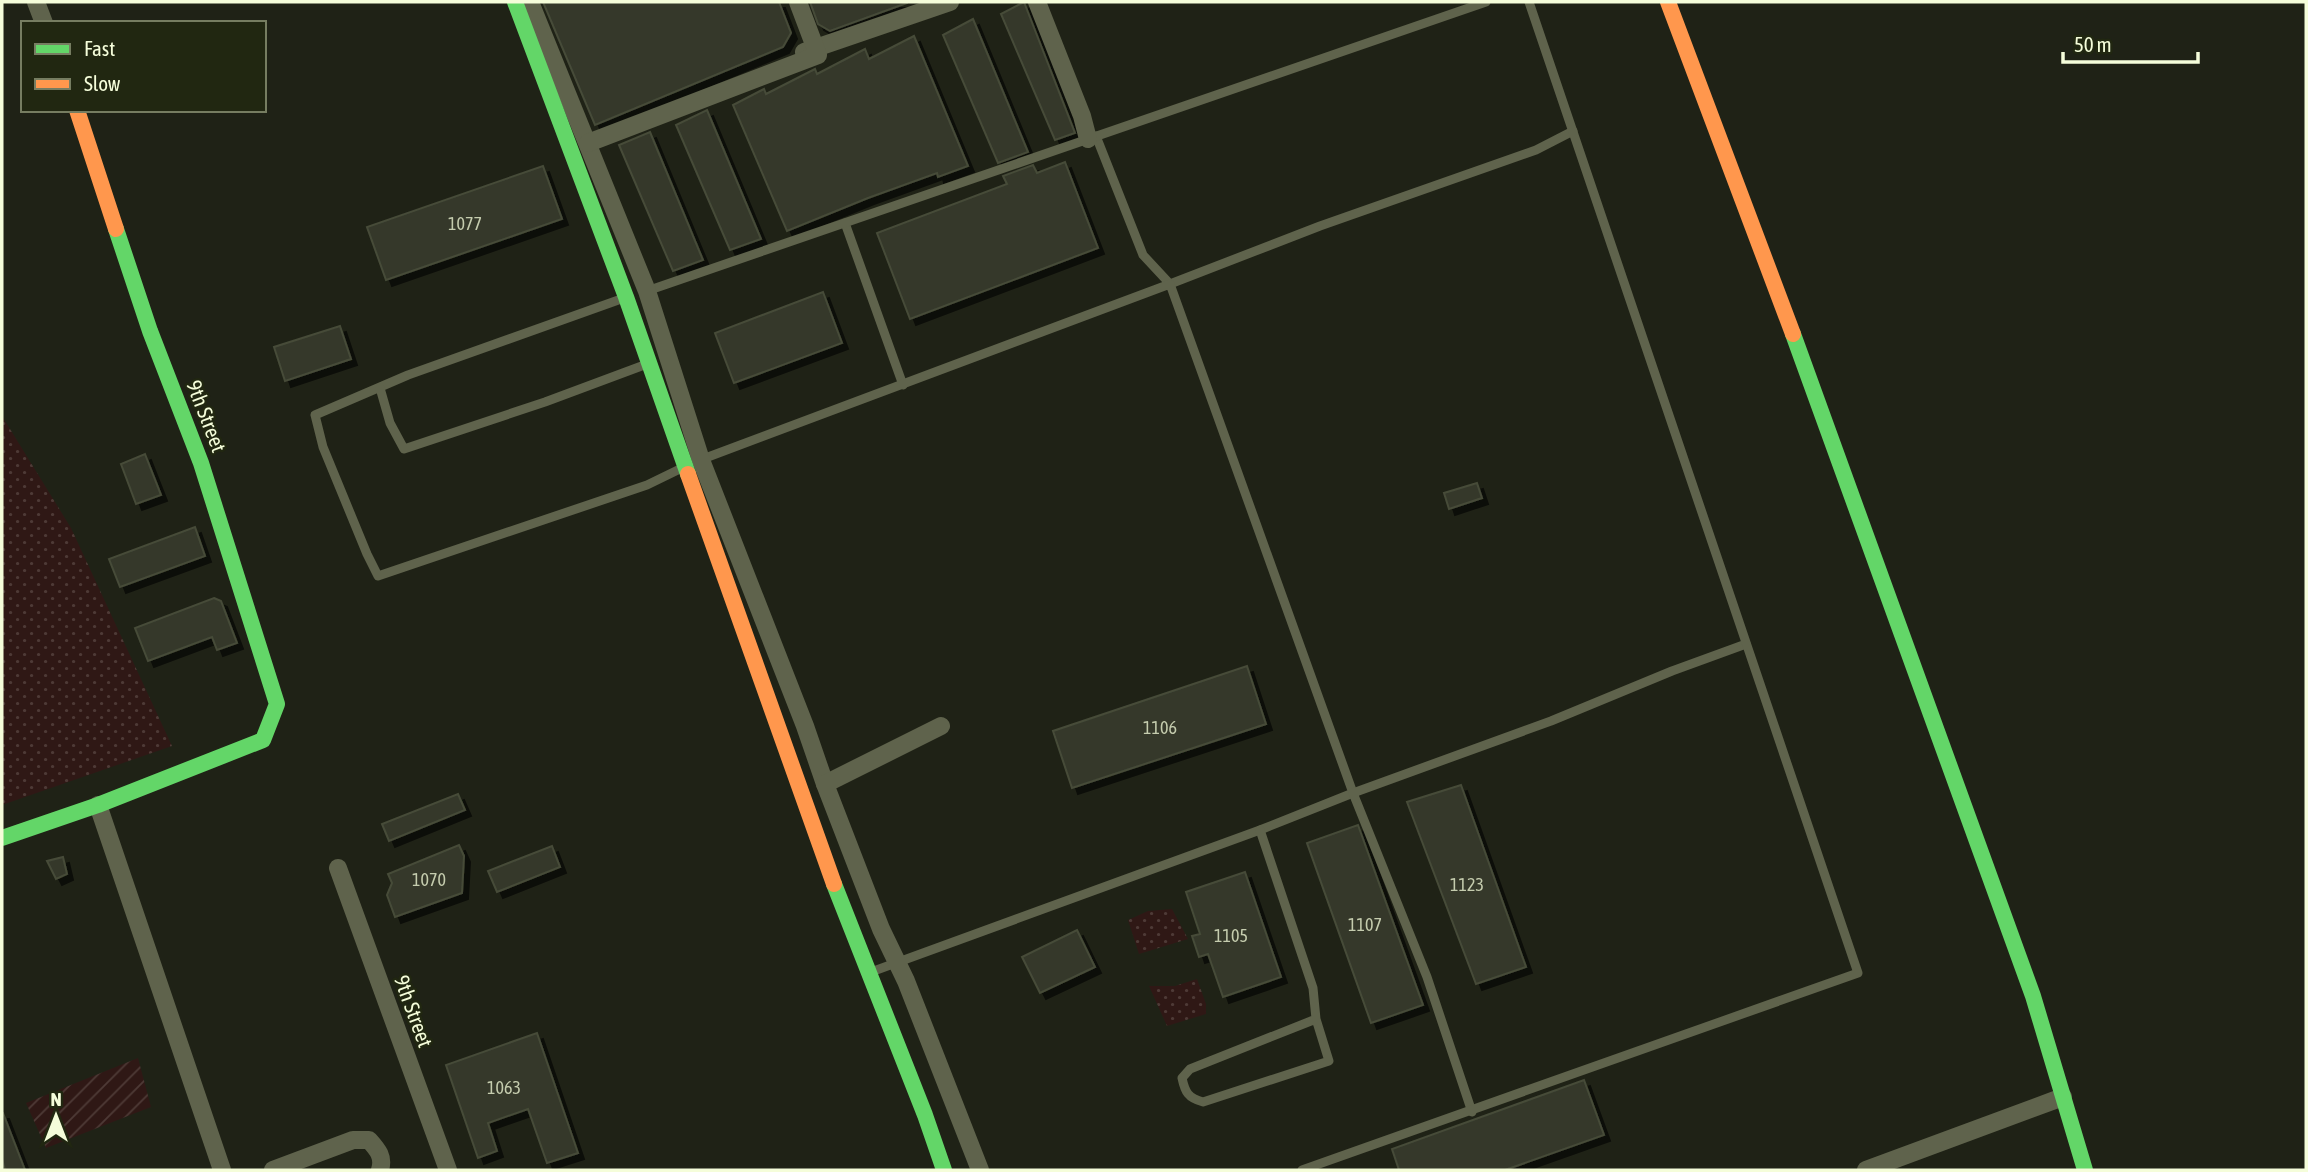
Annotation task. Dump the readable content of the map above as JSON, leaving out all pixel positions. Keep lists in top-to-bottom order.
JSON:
{
  "streets": {
    "street": ["9th Street"]
  },
  "house_numbers": [
    "1077",
    "1106",
    "1070",
    "1123",
    "1107",
    "1105",
    "1063"
  ],
  "legend": ["Fast", "Slow"],
  "scale_bar": "50 m",
  "north": "top"
}
